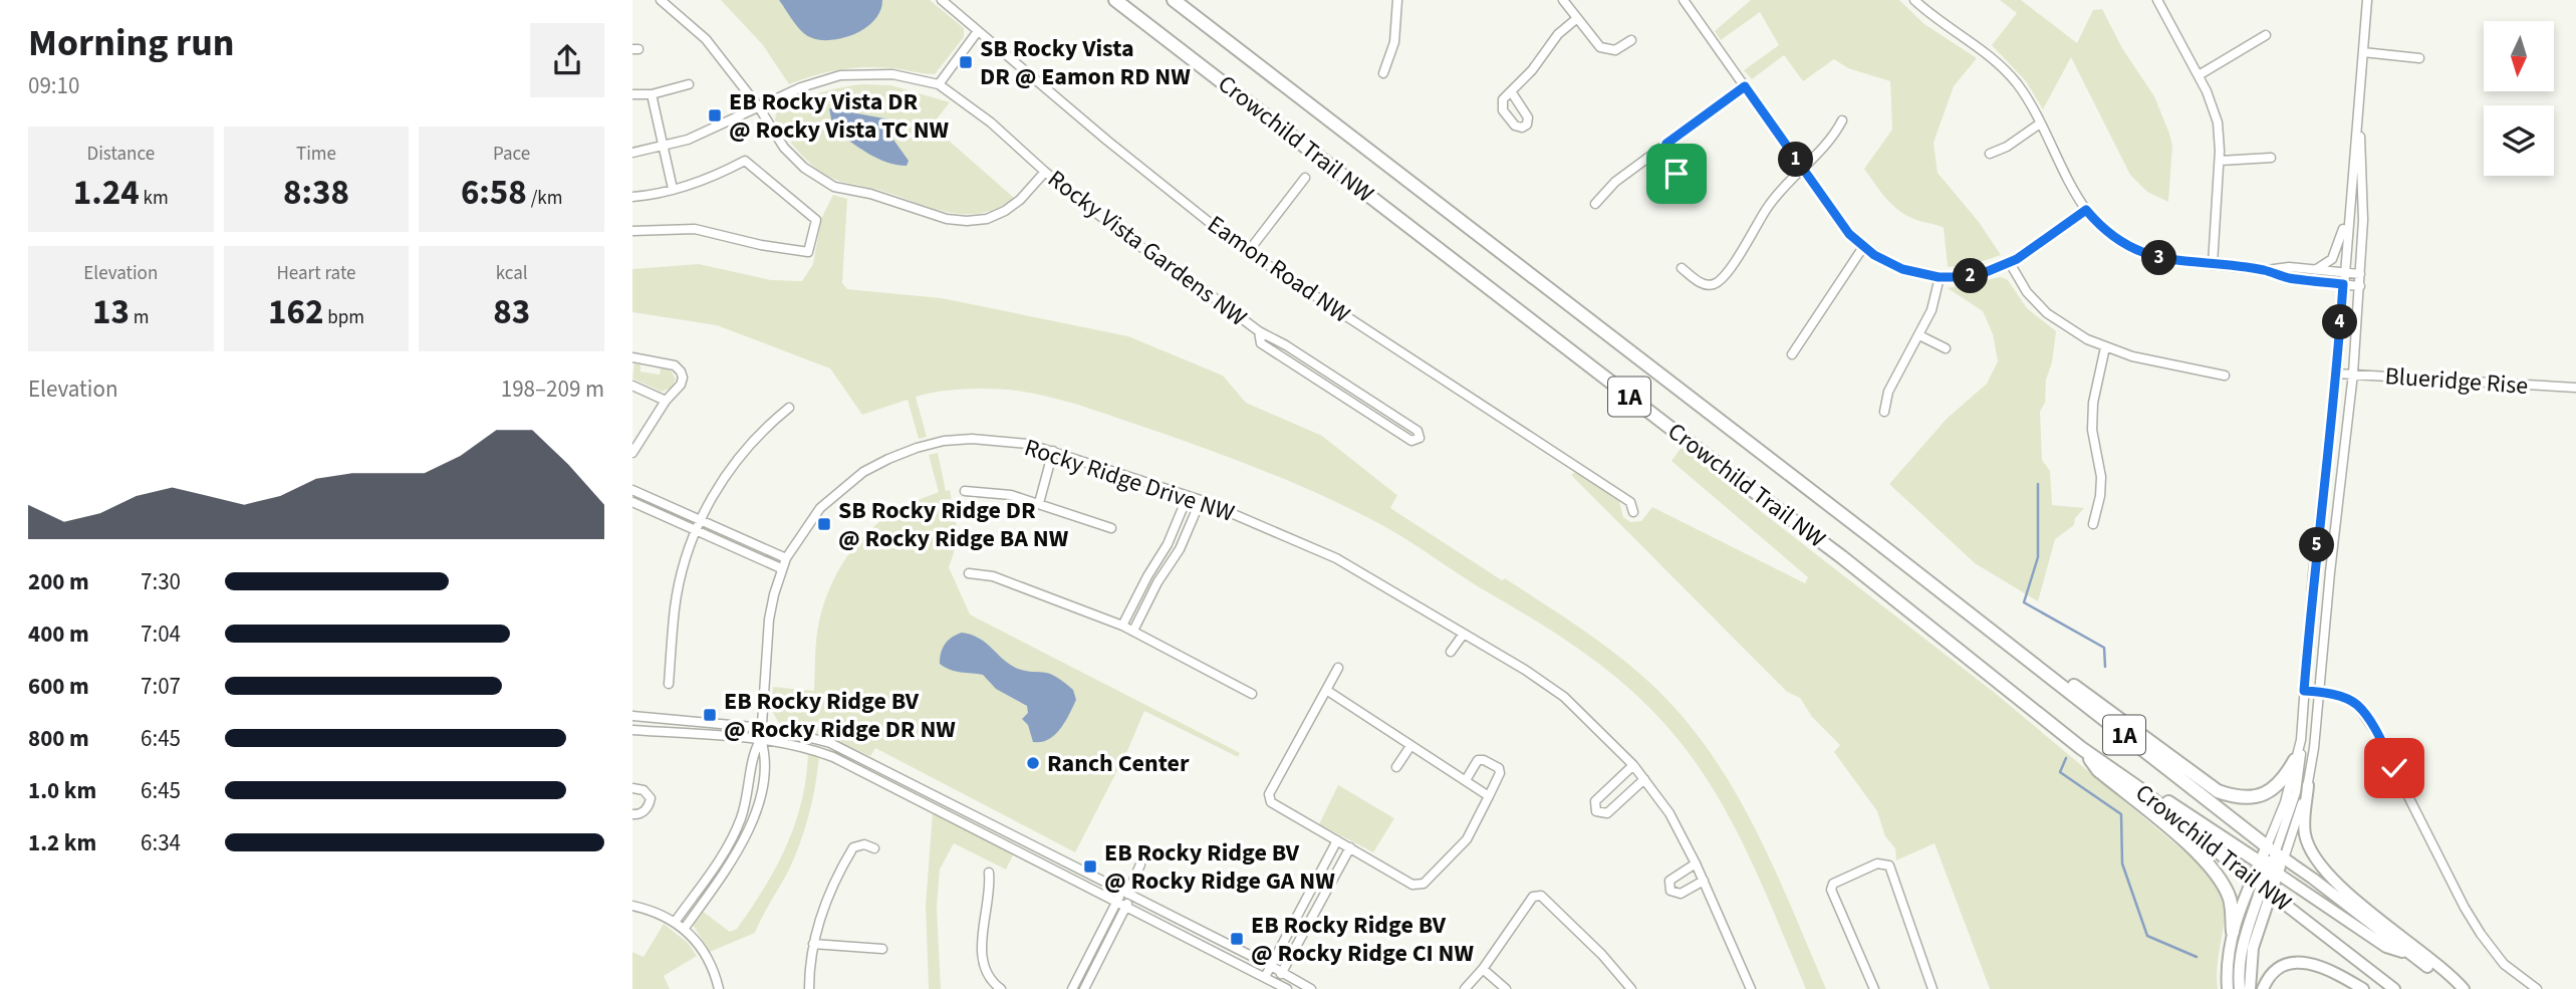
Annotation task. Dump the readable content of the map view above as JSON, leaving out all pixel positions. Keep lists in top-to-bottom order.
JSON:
{
  "streets": {
    "highway": ["Crowchild Trail NW", "1A"],
    "street": [
      "Rocky Vista Gardens NW",
      "Eamon Road NW",
      "Blueridge Rise",
      "Rocky Ridge Drive NW"
    ]
  },
  "crossings": [
    ["Crowchild Trail NW", "1A"]
  ],
  "places": {
    "transit": [
      "SB Rocky Vista DR @ Eamon RD NW",
      "EB Rocky Vista DR @ Rocky Vista TC NW",
      "SB Rocky Ridge DR @ Rocky Ridge BA NW",
      "EB Rocky Ridge BV @ Rocky Ridge DR NW",
      "EB Rocky Ridge BV @ Rocky Ridge GA NW",
      "EB Rocky Ridge BV @ Rocky Ridge CI NW"
    ],
    "other": ["Ranch Center"]
  },
  "north": "bottom",
  "page": {
    "heading": ["Morning run", "09:10"],
    "stats": [
      ["Distance", "1.24 km"],
      ["Time", "8:38"],
      ["Pace", "6:58 /km"],
      ["Elevation", "13 m"],
      ["Heart rate", "162 bpm"],
      ["kcal", "83"]
    ],
    "pins": [
      "1",
      "3",
      "2",
      "4",
      "5"
    ],
    "chart": ["Elevation", "198–209 m"],
    "list": [
      {
        "name": "200 m",
        "note": "7:30"
      },
      {
        "name": "400 m",
        "note": "7:04"
      },
      {
        "name": "600 m",
        "note": "7:07"
      },
      {
        "name": "800 m",
        "note": "6:45"
      },
      {
        "name": "1.0 km",
        "note": "6:45"
      },
      {
        "name": "1.2 km",
        "note": "6:34"
      }
    ]
  }
}
